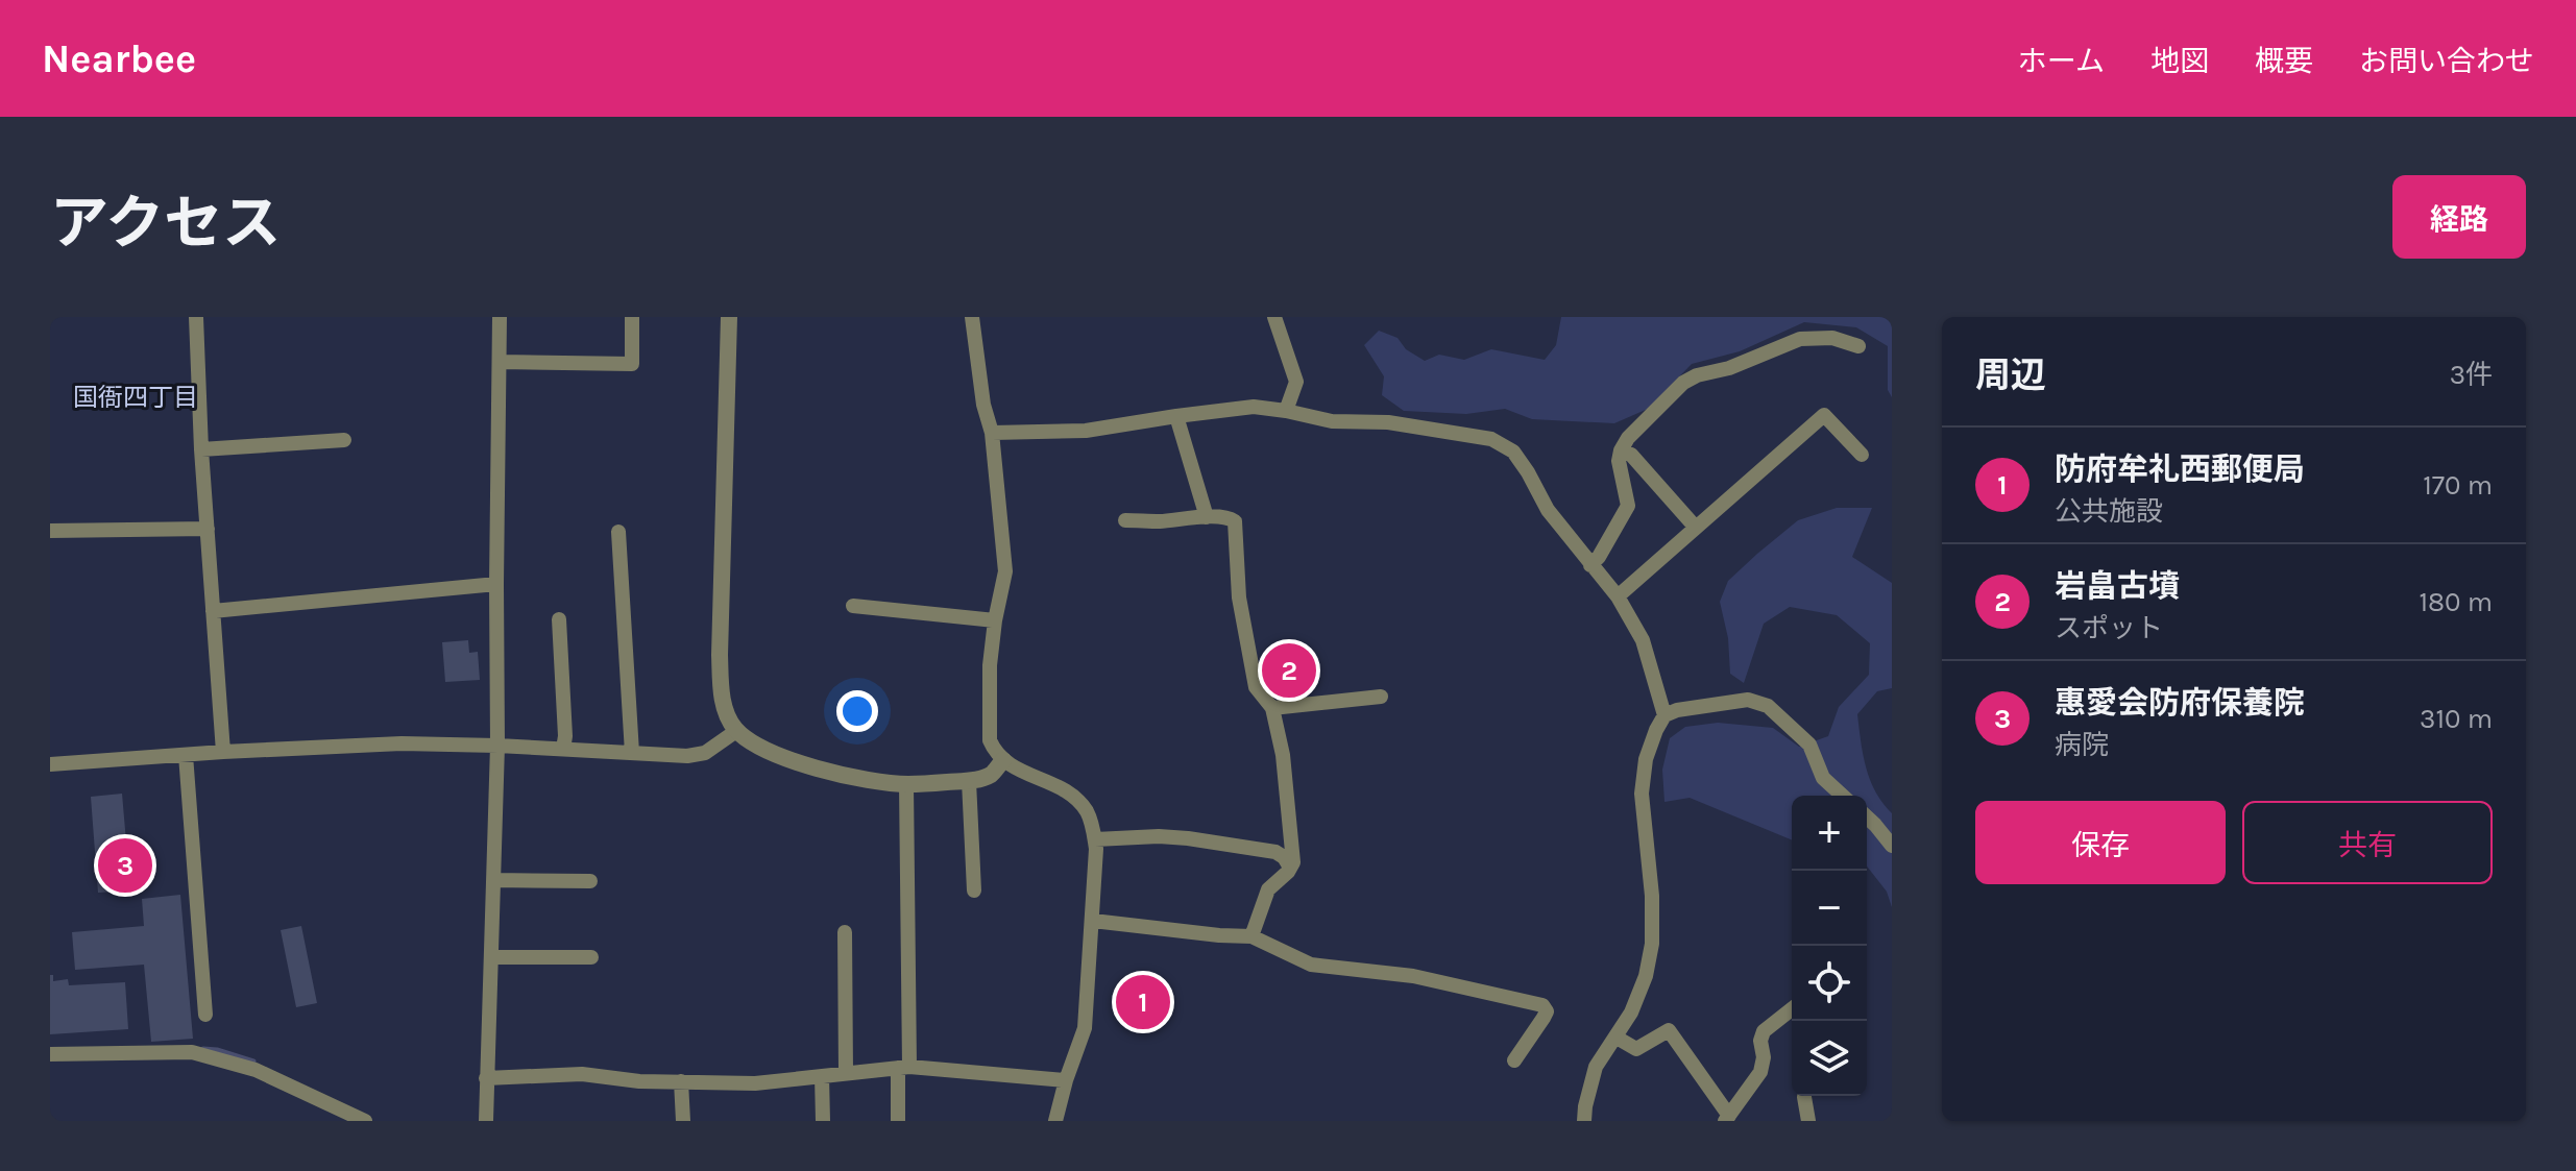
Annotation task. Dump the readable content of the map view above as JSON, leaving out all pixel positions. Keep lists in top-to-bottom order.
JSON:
{
  "districts": ["国衙四丁目"],
  "page": {
    "header": "Nearbee",
    "nav": [
      "ホーム",
      "地図",
      "概要",
      "お問い合わせ"
    ],
    "title": "アクセス",
    "buttons": [
      "経路",
      ["保存", "共有"]
    ],
    "heading": ["周辺", "3件"],
    "list": [
      {
        "mark": "1",
        "name": "防府牟礼西郵便局",
        "note": "公共施設",
        "value": "170 m"
      },
      {
        "mark": "2",
        "name": "岩畠古墳",
        "note": "スポット",
        "value": "180 m"
      },
      {
        "mark": "3",
        "name": "惠愛会防府保養院",
        "note": "病院",
        "value": "310 m"
      }
    ],
    "pins": ["2", "3", "1"],
    "map_buttons": ["+", "−"]
  }
}
